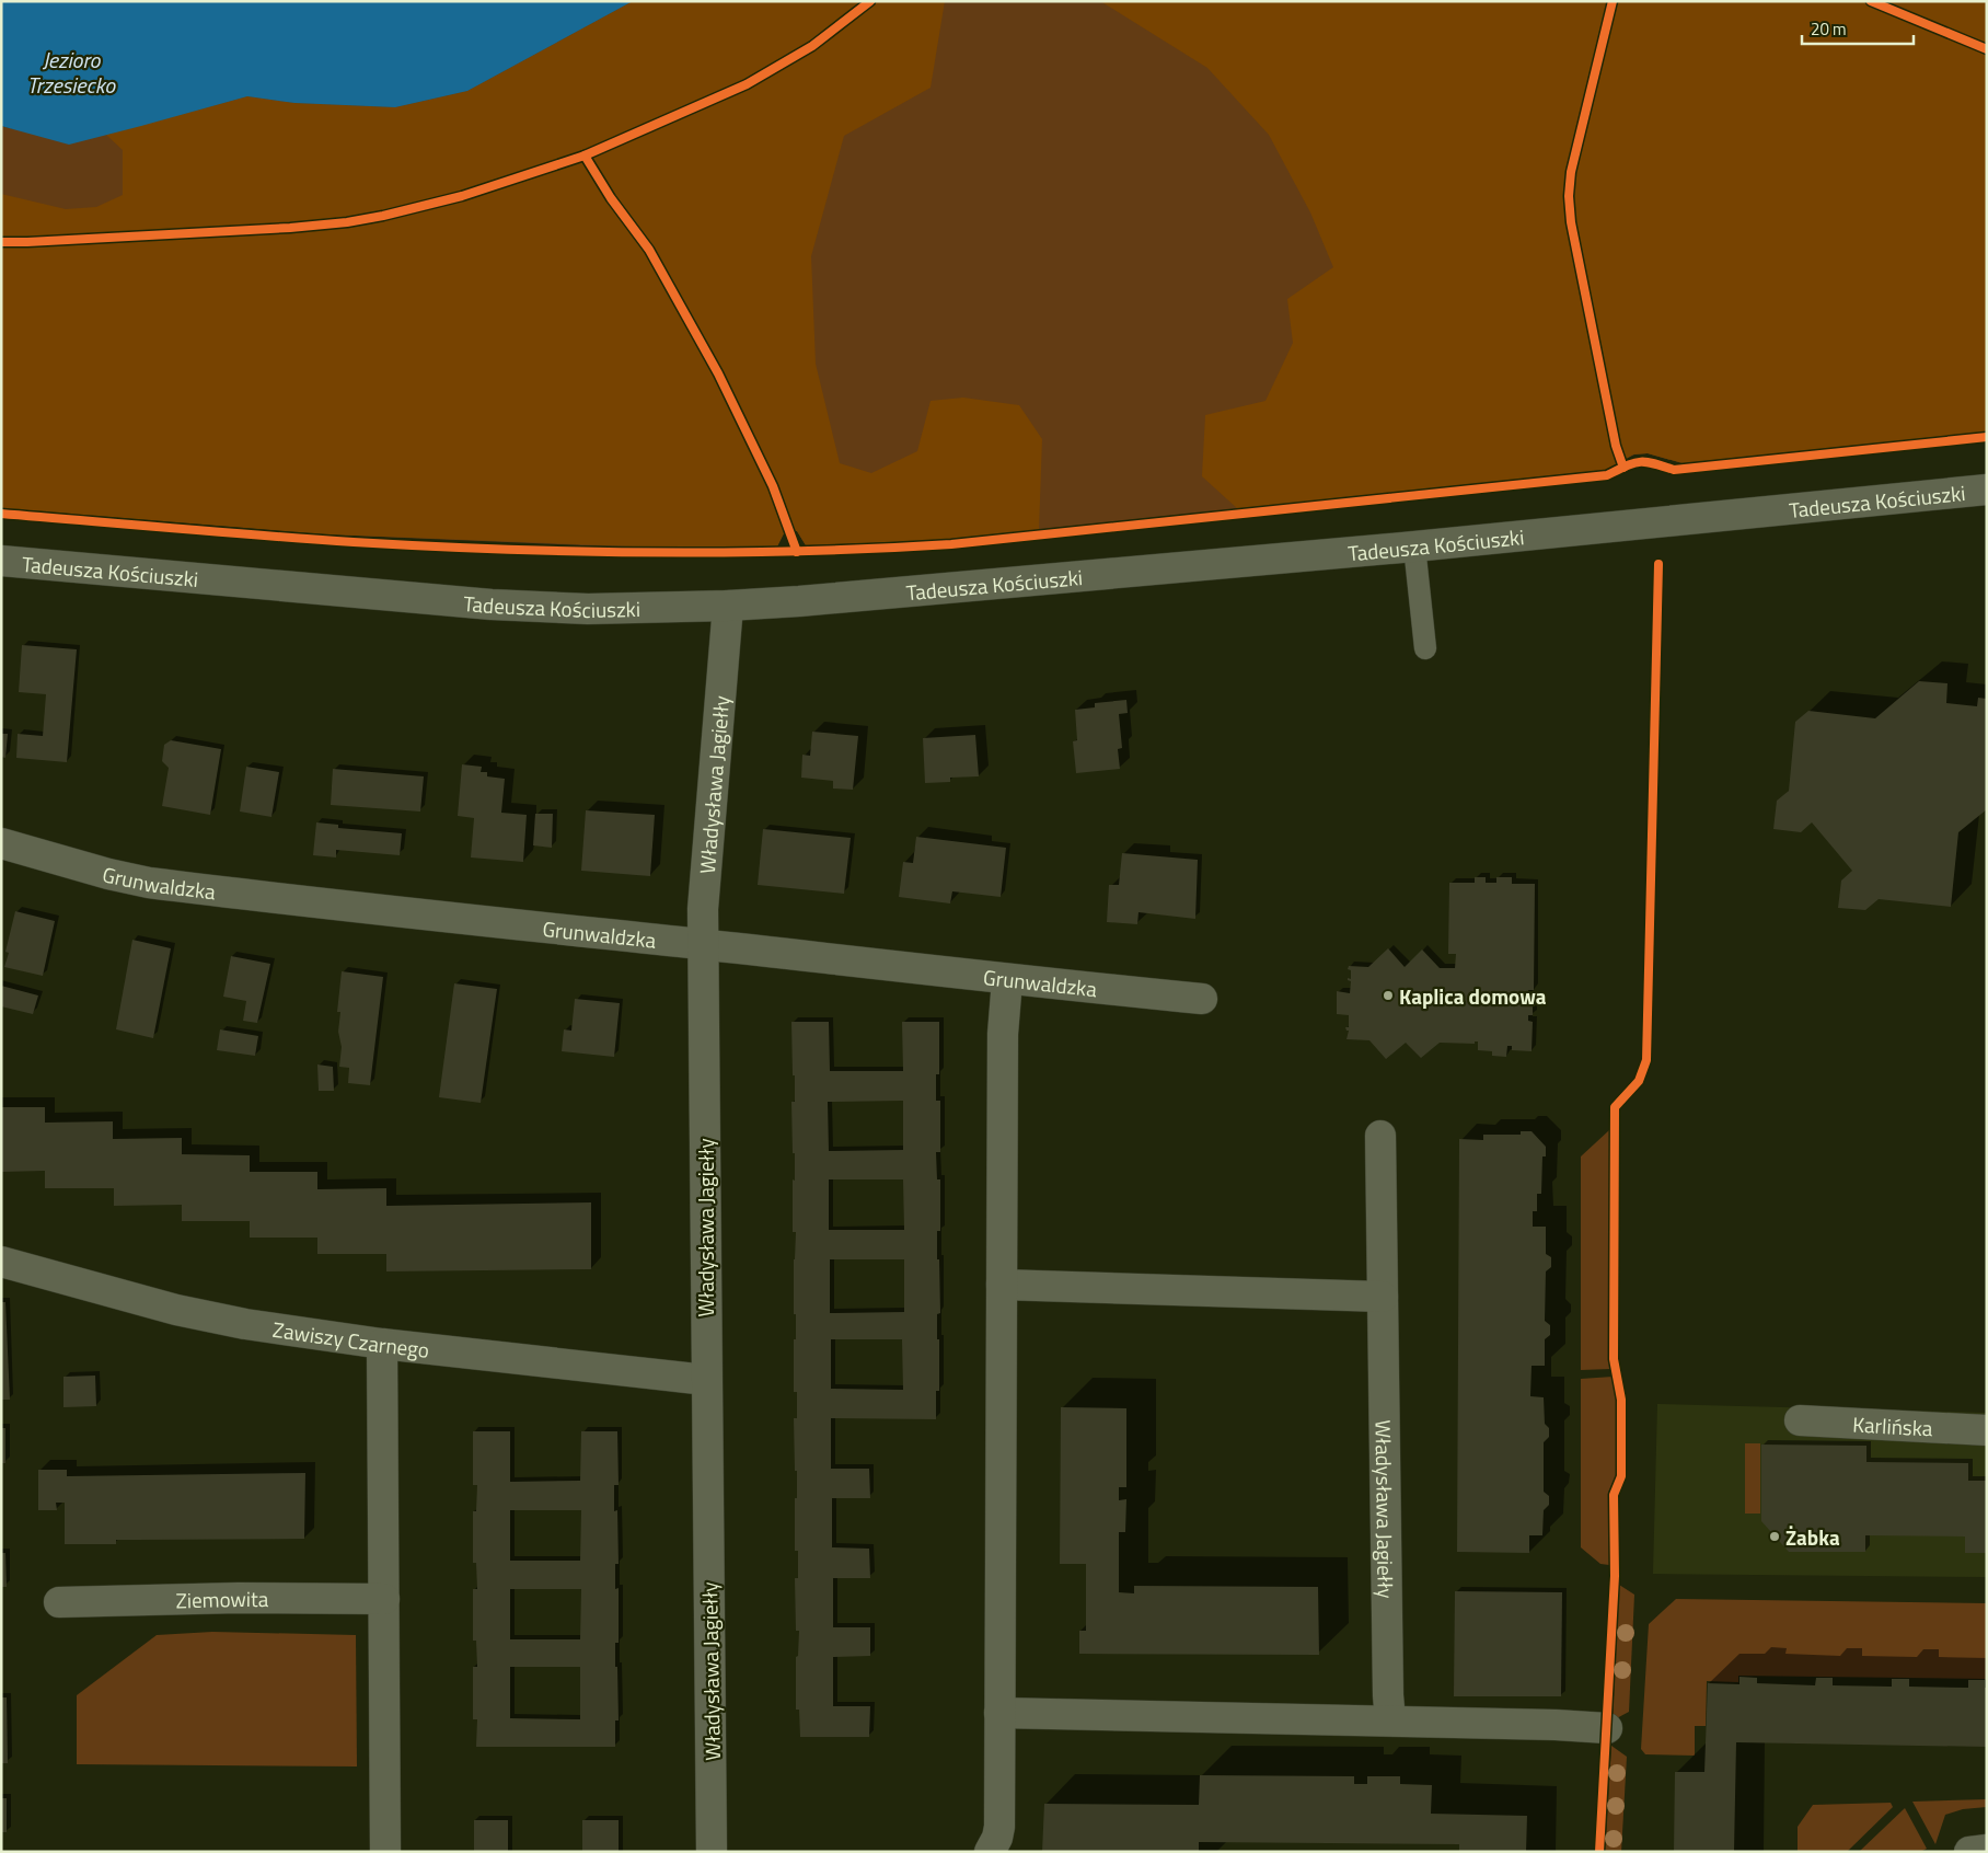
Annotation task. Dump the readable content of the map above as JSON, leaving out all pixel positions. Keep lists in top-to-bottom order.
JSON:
{
  "streets": {
    "street": [
      "Tadeusza Kościuszki",
      "Władysława Jagiełły",
      "Grunwaldzka",
      "Zawiszy Czarnego",
      "Karlińska",
      "Ziemowita"
    ]
  },
  "crossings": [
    ["Tadeusza Kościuszki", "Władysława Jagiełły"],
    ["Władysława Jagiełły", "Grunwaldzka"],
    ["Władysława Jagiełły", "Zawiszy Czarnego"]
  ],
  "water": ["Jezioro Trzesiecko"],
  "places": ["Kaplica domowa", "Żabka"],
  "scale_bar": "20 m"
}
